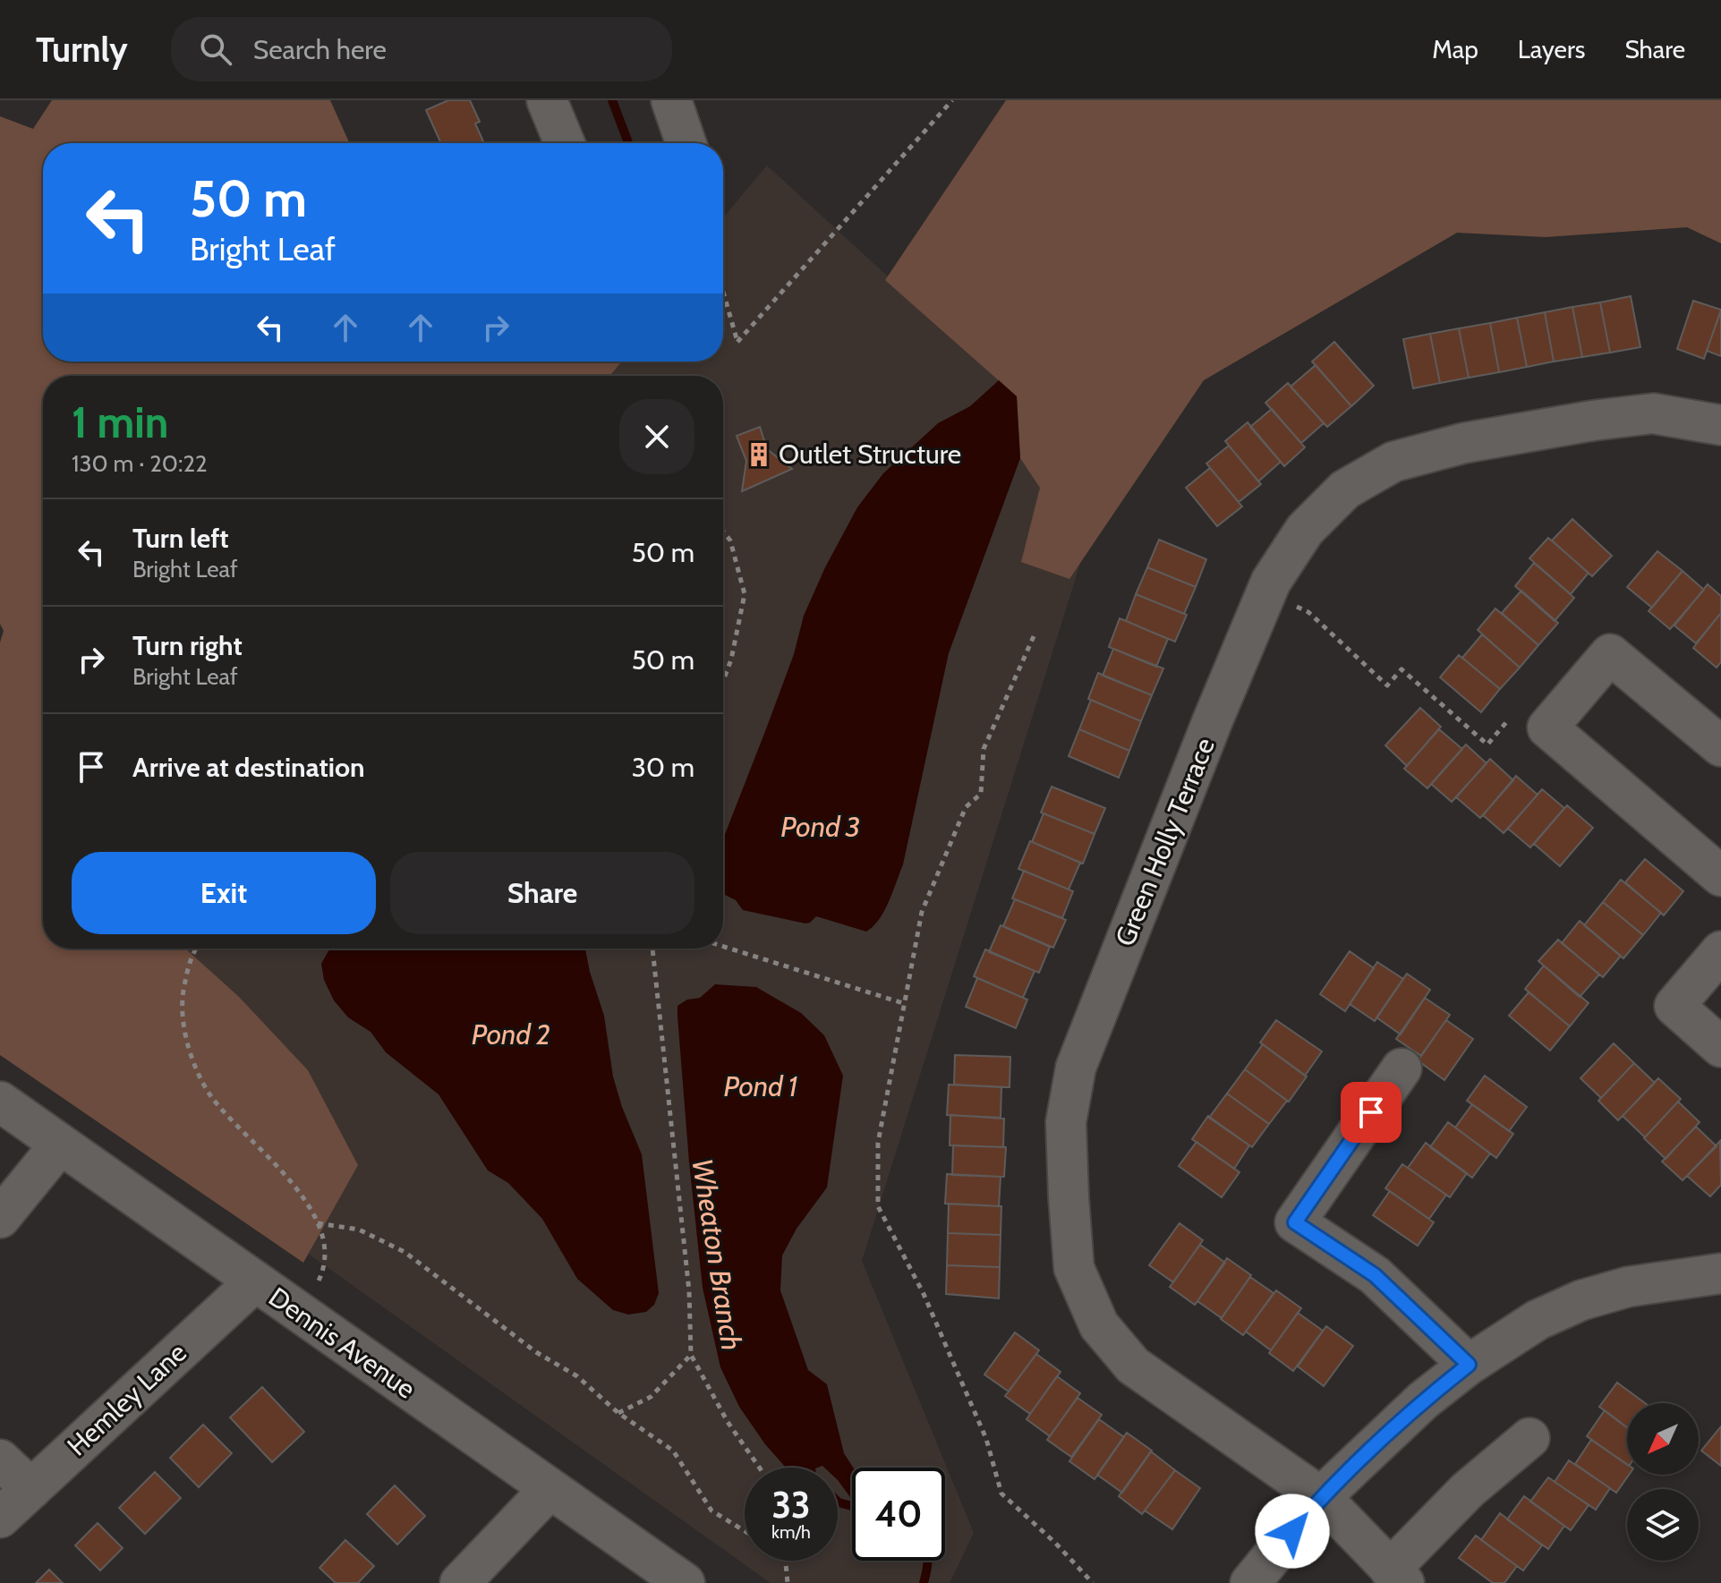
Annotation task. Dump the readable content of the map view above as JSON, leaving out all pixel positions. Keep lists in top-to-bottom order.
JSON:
{
  "streets": {
    "street": ["Green Holly Terrace", "Dennis Avenue", "Hemley Lane"]
  },
  "crossings": [
    ["Dennis Avenue", "Hemley Lane"]
  ],
  "water": [
    "Pond 3",
    "Pond 2",
    "Pond 1",
    "Wheaton Branch"
  ],
  "places": {
    "building": ["Outlet Structure"]
  },
  "north": "bottom left",
  "page": {
    "header": "Turnly",
    "search": "Search here",
    "nav": ["Map", "Layers", "Share"],
    "turn": ["50 m", "Bright Leaf"],
    "heading": ["1 min", "130 m · 20:22"],
    "list": [
      {
        "name": "Turn left",
        "note": "Bright Leaf",
        "value": "50 m"
      },
      {
        "name": "Turn right",
        "note": "Bright Leaf",
        "value": "50 m"
      },
      {
        "name": "Arrive at destination",
        "value": "30 m"
      }
    ],
    "buttons": ["Exit", "Share"],
    "speed": "33 km/h",
    "limit": "40"
  }
}
